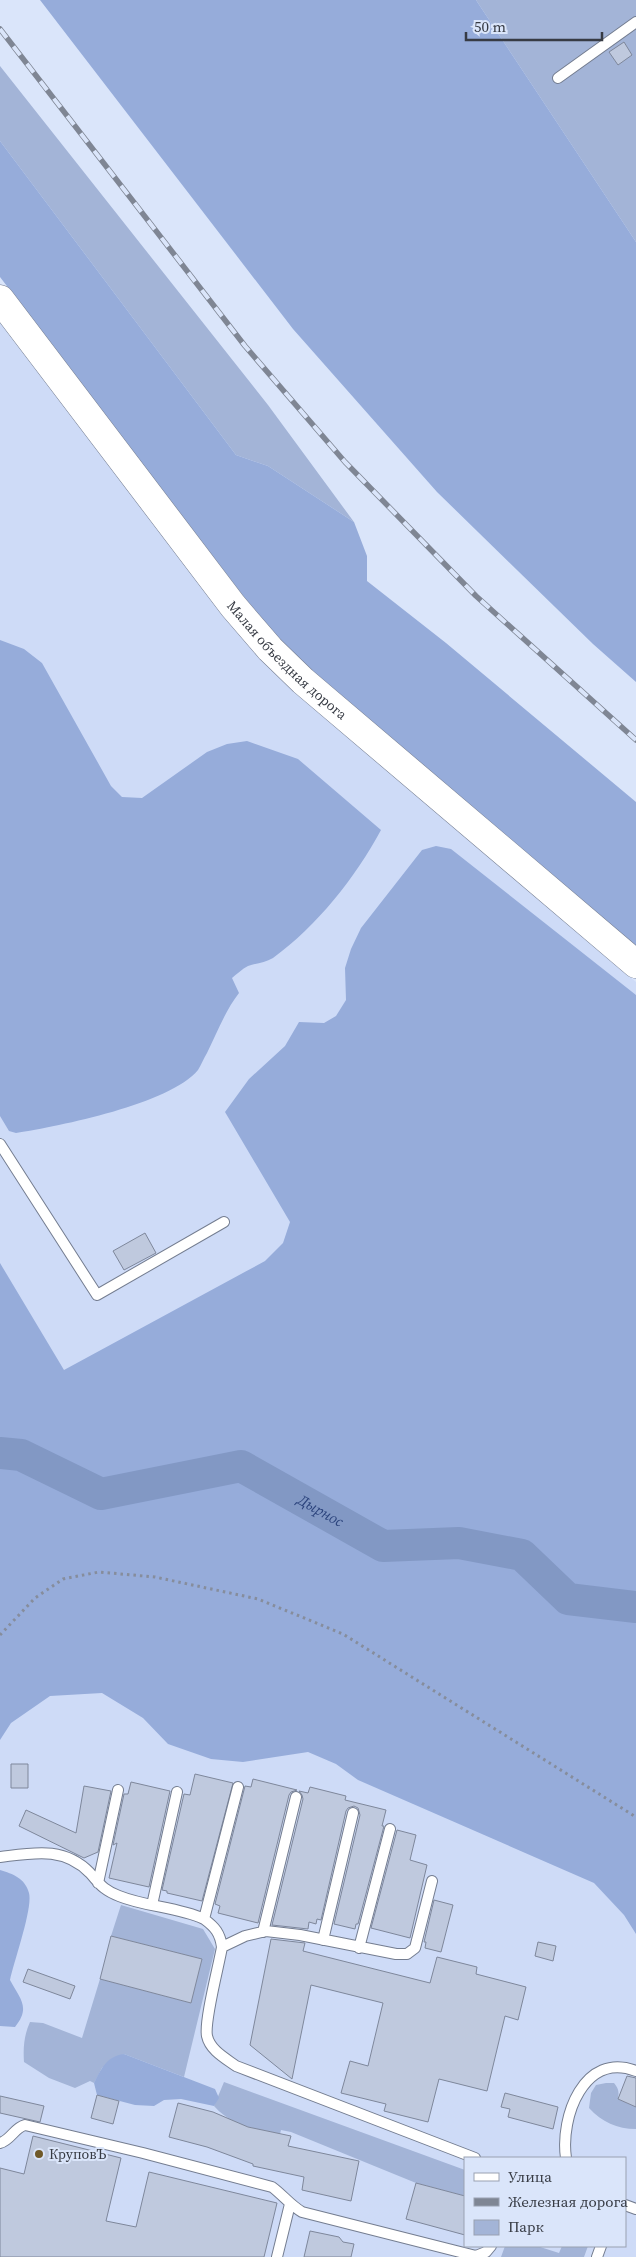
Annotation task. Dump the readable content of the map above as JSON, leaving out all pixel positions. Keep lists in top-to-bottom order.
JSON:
{
  "streets": {
    "street": ["Малая объездная дорога"]
  },
  "water": ["Дырнос"],
  "places": ["КруповЪ"],
  "legend": ["Улица", "Железная дорога", "Парк"],
  "scale_bar": "50 m"
}
